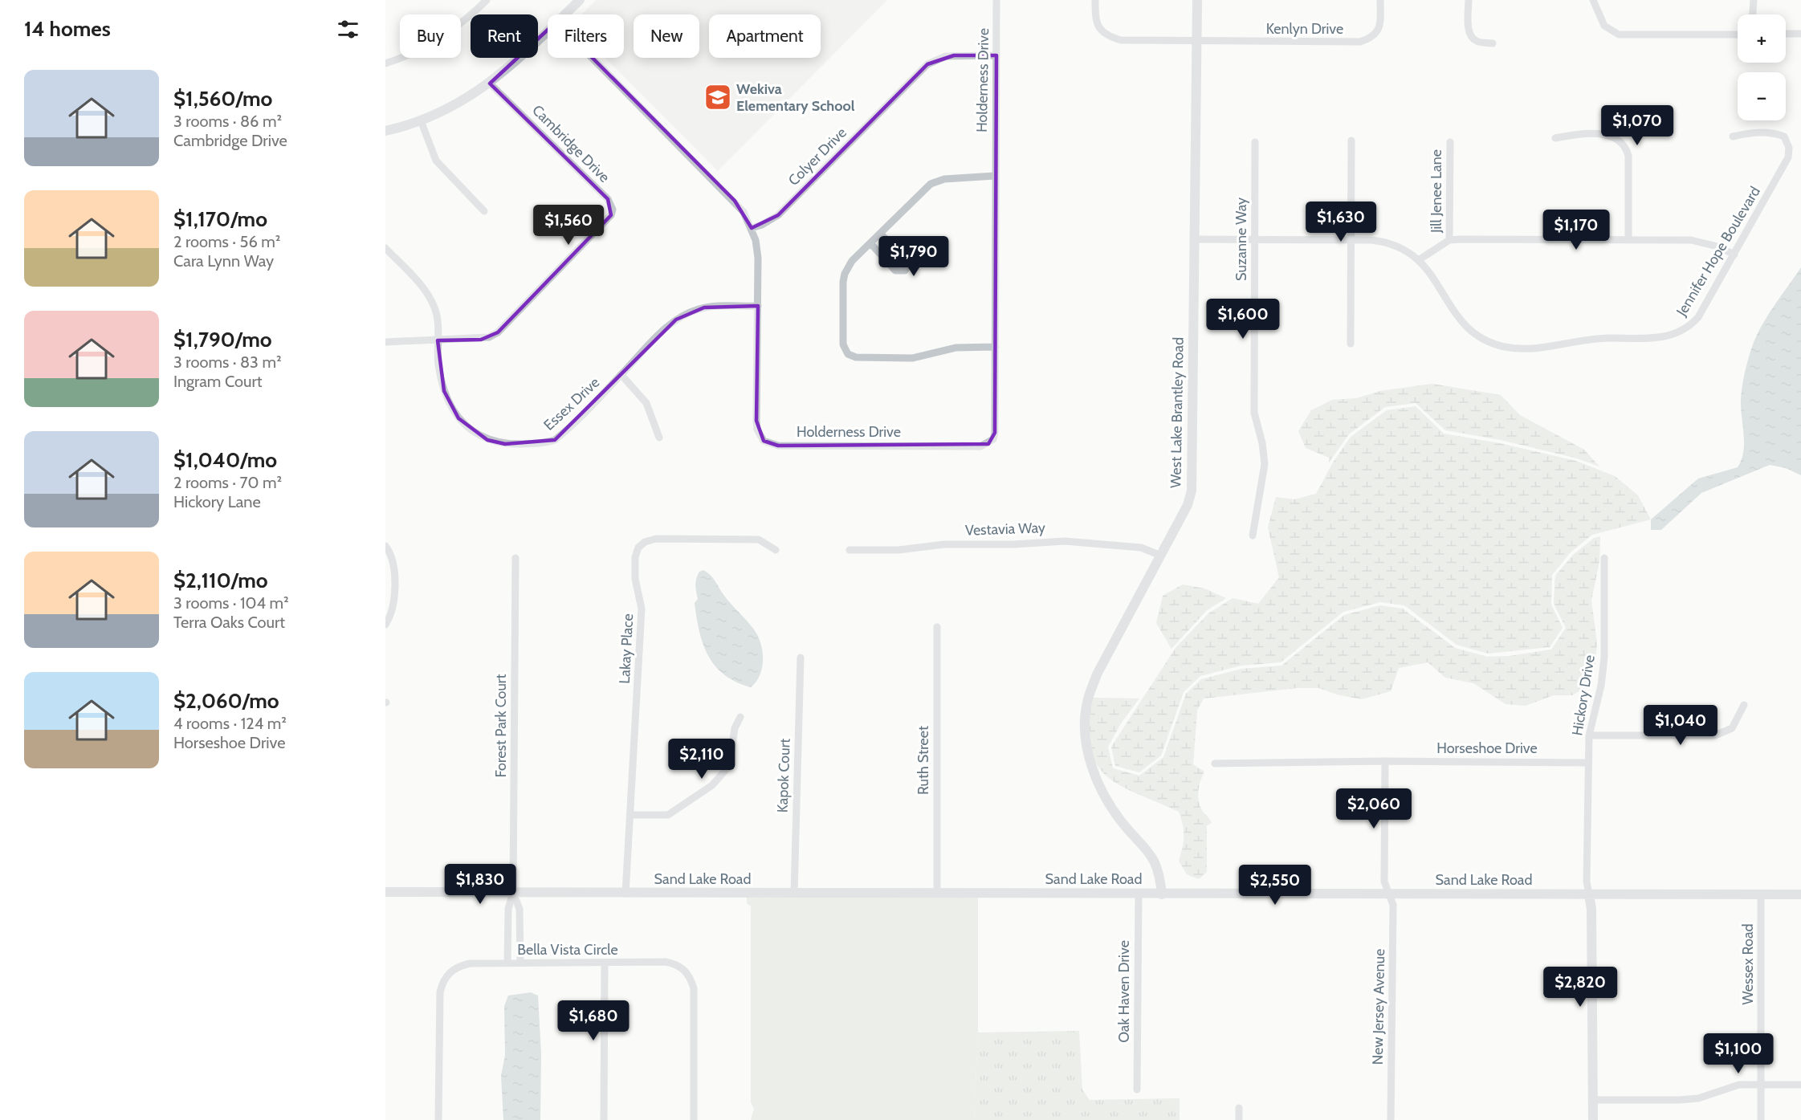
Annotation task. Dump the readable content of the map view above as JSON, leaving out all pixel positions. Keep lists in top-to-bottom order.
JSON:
{
  "streets": {
    "street": [
      "Kenlyn Drive",
      "Holderness Drive",
      "Cambridge Drive",
      "Colyer Drive",
      "Jill Jenee Lane",
      "Suzanne Way",
      "Jennifer Hope Boulevard",
      "Essex Drive",
      "West Lake Brantley Road",
      "Vestavia Way",
      "Lakay Place",
      "Hickory Drive",
      "Forest Park Court",
      "Horseshoe Drive",
      "Ruth Street",
      "Kapok Court",
      "Sand Lake Road",
      "Bella Vista Circle",
      "Wessex Road",
      "Oak Haven Drive",
      "New Jersey Avenue"
    ]
  },
  "crossings": [
    ["Kenlyn Drive", "West Lake Brantley Road"],
    ["Holderness Drive", "Colyer Drive"],
    ["Holderness Drive", "Essex Drive"],
    ["Cambridge Drive", "Essex Drive"],
    ["Suzanne Way", "Jennifer Hope Boulevard"],
    ["Jennifer Hope Boulevard", "West Lake Brantley Road"],
    ["West Lake Brantley Road", "Vestavia Way"],
    ["West Lake Brantley Road", "Sand Lake Road"],
    ["Lakay Place", "Sand Lake Road"],
    ["Hickory Drive", "Horseshoe Drive"],
    ["Hickory Drive", "Sand Lake Road"],
    ["Forest Park Court", "Sand Lake Road"],
    ["Ruth Street", "Sand Lake Road"],
    ["Kapok Court", "Sand Lake Road"],
    ["Sand Lake Road", "Wessex Road"],
    ["Sand Lake Road", "Oak Haven Drive"],
    ["Sand Lake Road", "New Jersey Avenue"]
  ],
  "places": {
    "school or university": ["Wekiva Elementary School"]
  },
  "page": {
    "heading": "14 homes",
    "map_buttons": ["+", "−"],
    "chip": [
      "Buy",
      "Rent",
      "Filters",
      "New",
      "Apartment"
    ],
    "list": [
      {
        "name": "$1,560/mo",
        "note": "3 rooms · 86 m² · Cambridge Drive"
      },
      {
        "name": "$1,170/mo",
        "note": "2 rooms · 56 m² · Cara Lynn Way"
      },
      {
        "name": "$1,790/mo",
        "note": "3 rooms · 83 m² · Ingram Court"
      },
      {
        "name": "$1,040/mo",
        "note": "2 rooms · 70 m² · Hickory Lane"
      },
      {
        "name": "$2,110/mo",
        "note": "3 rooms · 104 m² · Terra Oaks Court"
      },
      {
        "name": "$2,060/mo",
        "note": "4 rooms · 124 m² · Horseshoe Drive"
      }
    ],
    "price": [
      "$1,070",
      "$1,630",
      "$1,560",
      "$1,170",
      "$1,790",
      "$1,600",
      "$1,040",
      "$2,110",
      "$2,060",
      "$1,830",
      "$2,550",
      "$2,820",
      "$1,680",
      "$1,100"
    ]
  }
}
